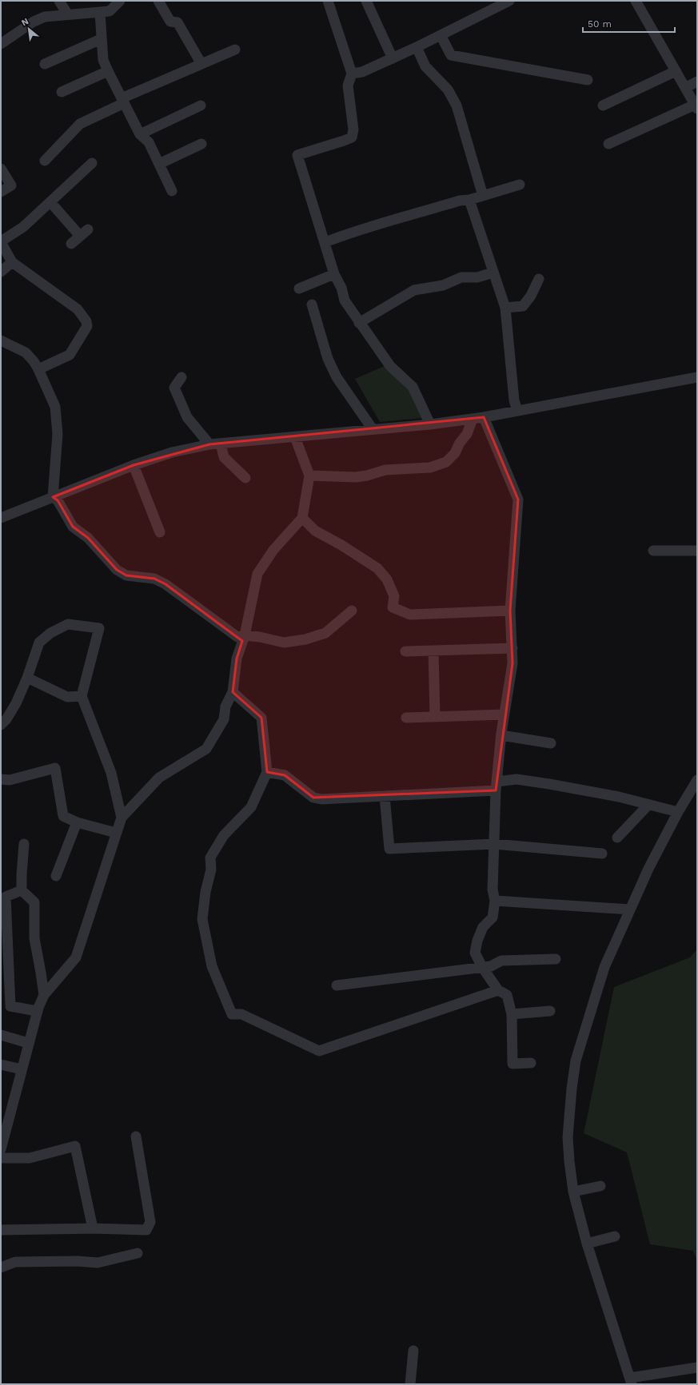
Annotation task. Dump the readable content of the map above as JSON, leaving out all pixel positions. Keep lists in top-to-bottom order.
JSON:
{
  "scale_bar": "50 m",
  "north": "top left"
}
